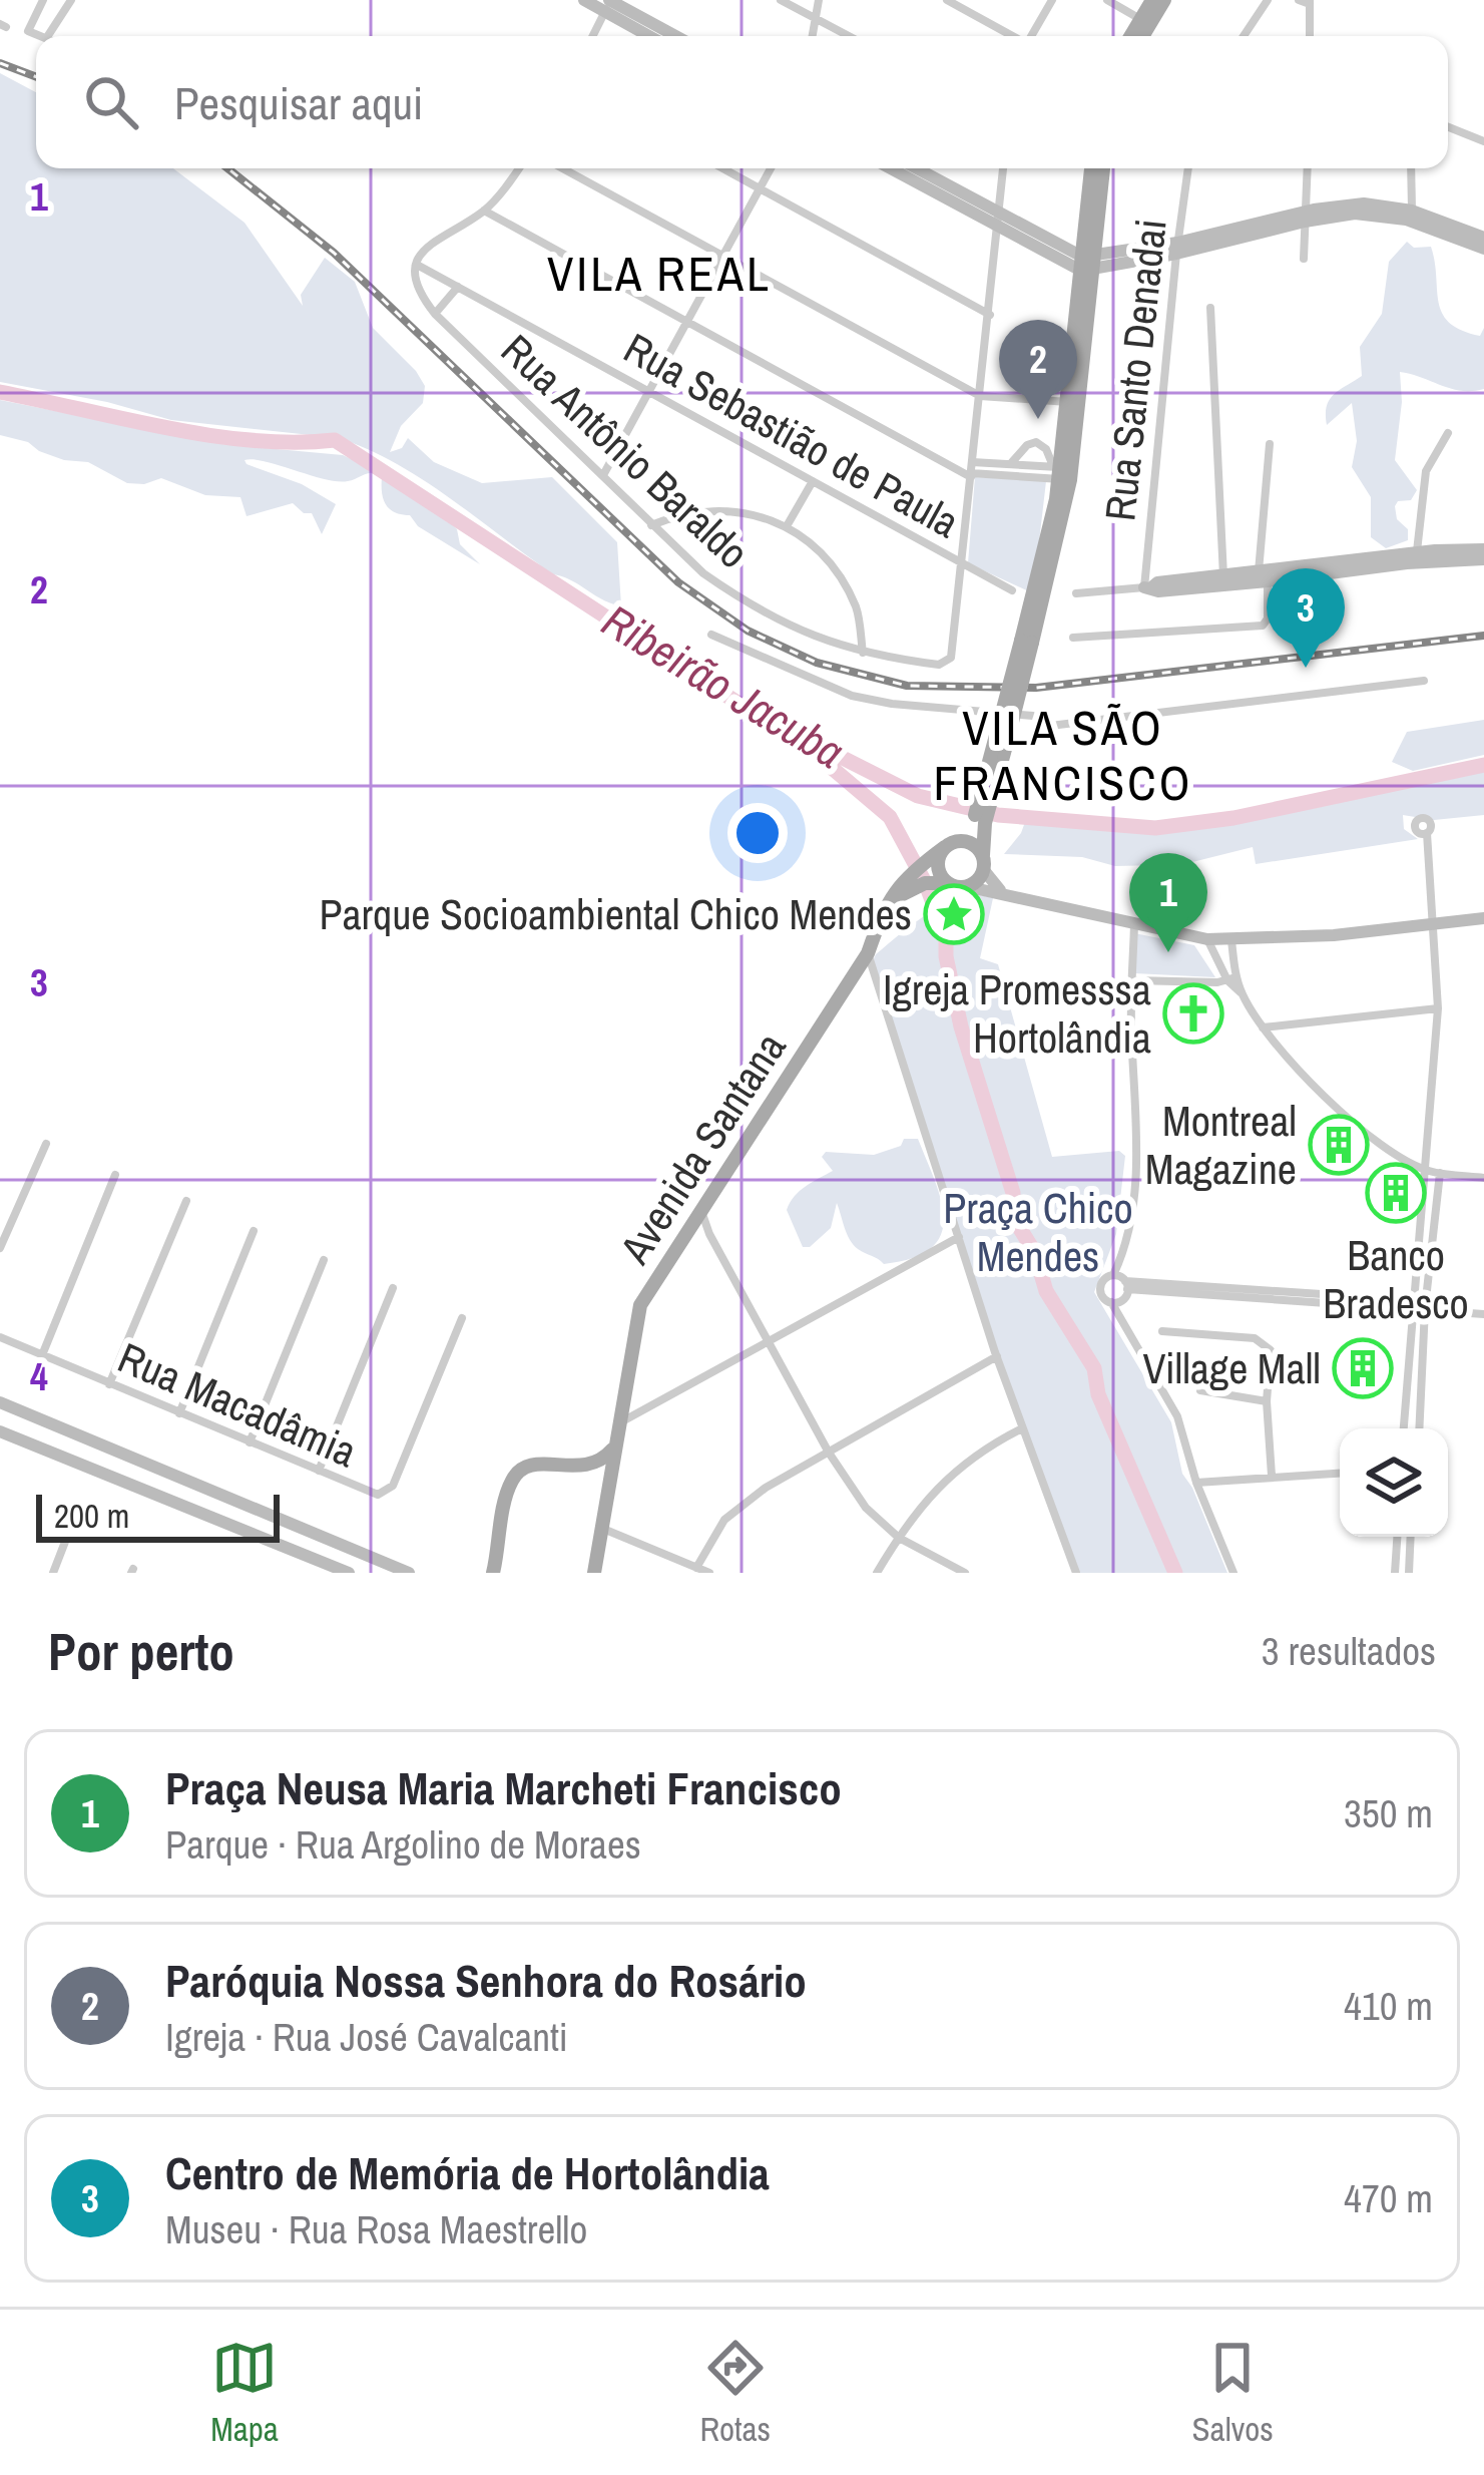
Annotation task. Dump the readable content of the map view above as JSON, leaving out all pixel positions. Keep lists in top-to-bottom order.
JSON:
{
  "streets": {
    "main road": ["Avenida Santana"],
    "street": [
      "Rua Santo Denadai",
      "Rua Sebastião de Paula",
      "Rua Antônio Baraldo",
      "Rua Macadâmia"
    ]
  },
  "crossings": [
    ["Rua Sebastião de Paula", "Rua Antônio Baraldo"]
  ],
  "districts": ["VILA REAL", "VILA SÃO FRANCISCO"],
  "water": ["Ribeirão Jacuba"],
  "parks": ["Praça Chico Mendes"],
  "places": {
    "place": ["Parque Socioambiental Chico Mendes"],
    "church": ["Igreja Promesssa Hortolândia"],
    "building": ["Montreal Magazine", "Banco Bradesco", "Village Mall"]
  },
  "scale_bar": "200 m",
  "page": {
    "search": "Pesquisar aqui",
    "pins": ["2", "3", "1"],
    "scale": "200 m",
    "heading": ["Por perto", "3 resultados"],
    "list": [
      {
        "mark": "1",
        "name": "Praça Neusa Maria Marcheti Francisco",
        "note": "Parque · Rua Argolino de Moraes",
        "value": "350 m"
      },
      {
        "mark": "2",
        "name": "Paróquia Nossa Senhora do Rosário",
        "note": "Igreja · Rua José Cavalcanti",
        "value": "410 m"
      },
      {
        "mark": "3",
        "name": "Centro de Memória de Hortolândia",
        "note": "Museu · Rua Rosa Maestrello",
        "value": "470 m"
      }
    ],
    "nav": ["Mapa", "Rotas", "Salvos"]
  },
  "grid": {
    "rows": [
      "1",
      "2",
      "3",
      "4"
    ]
  }
}
